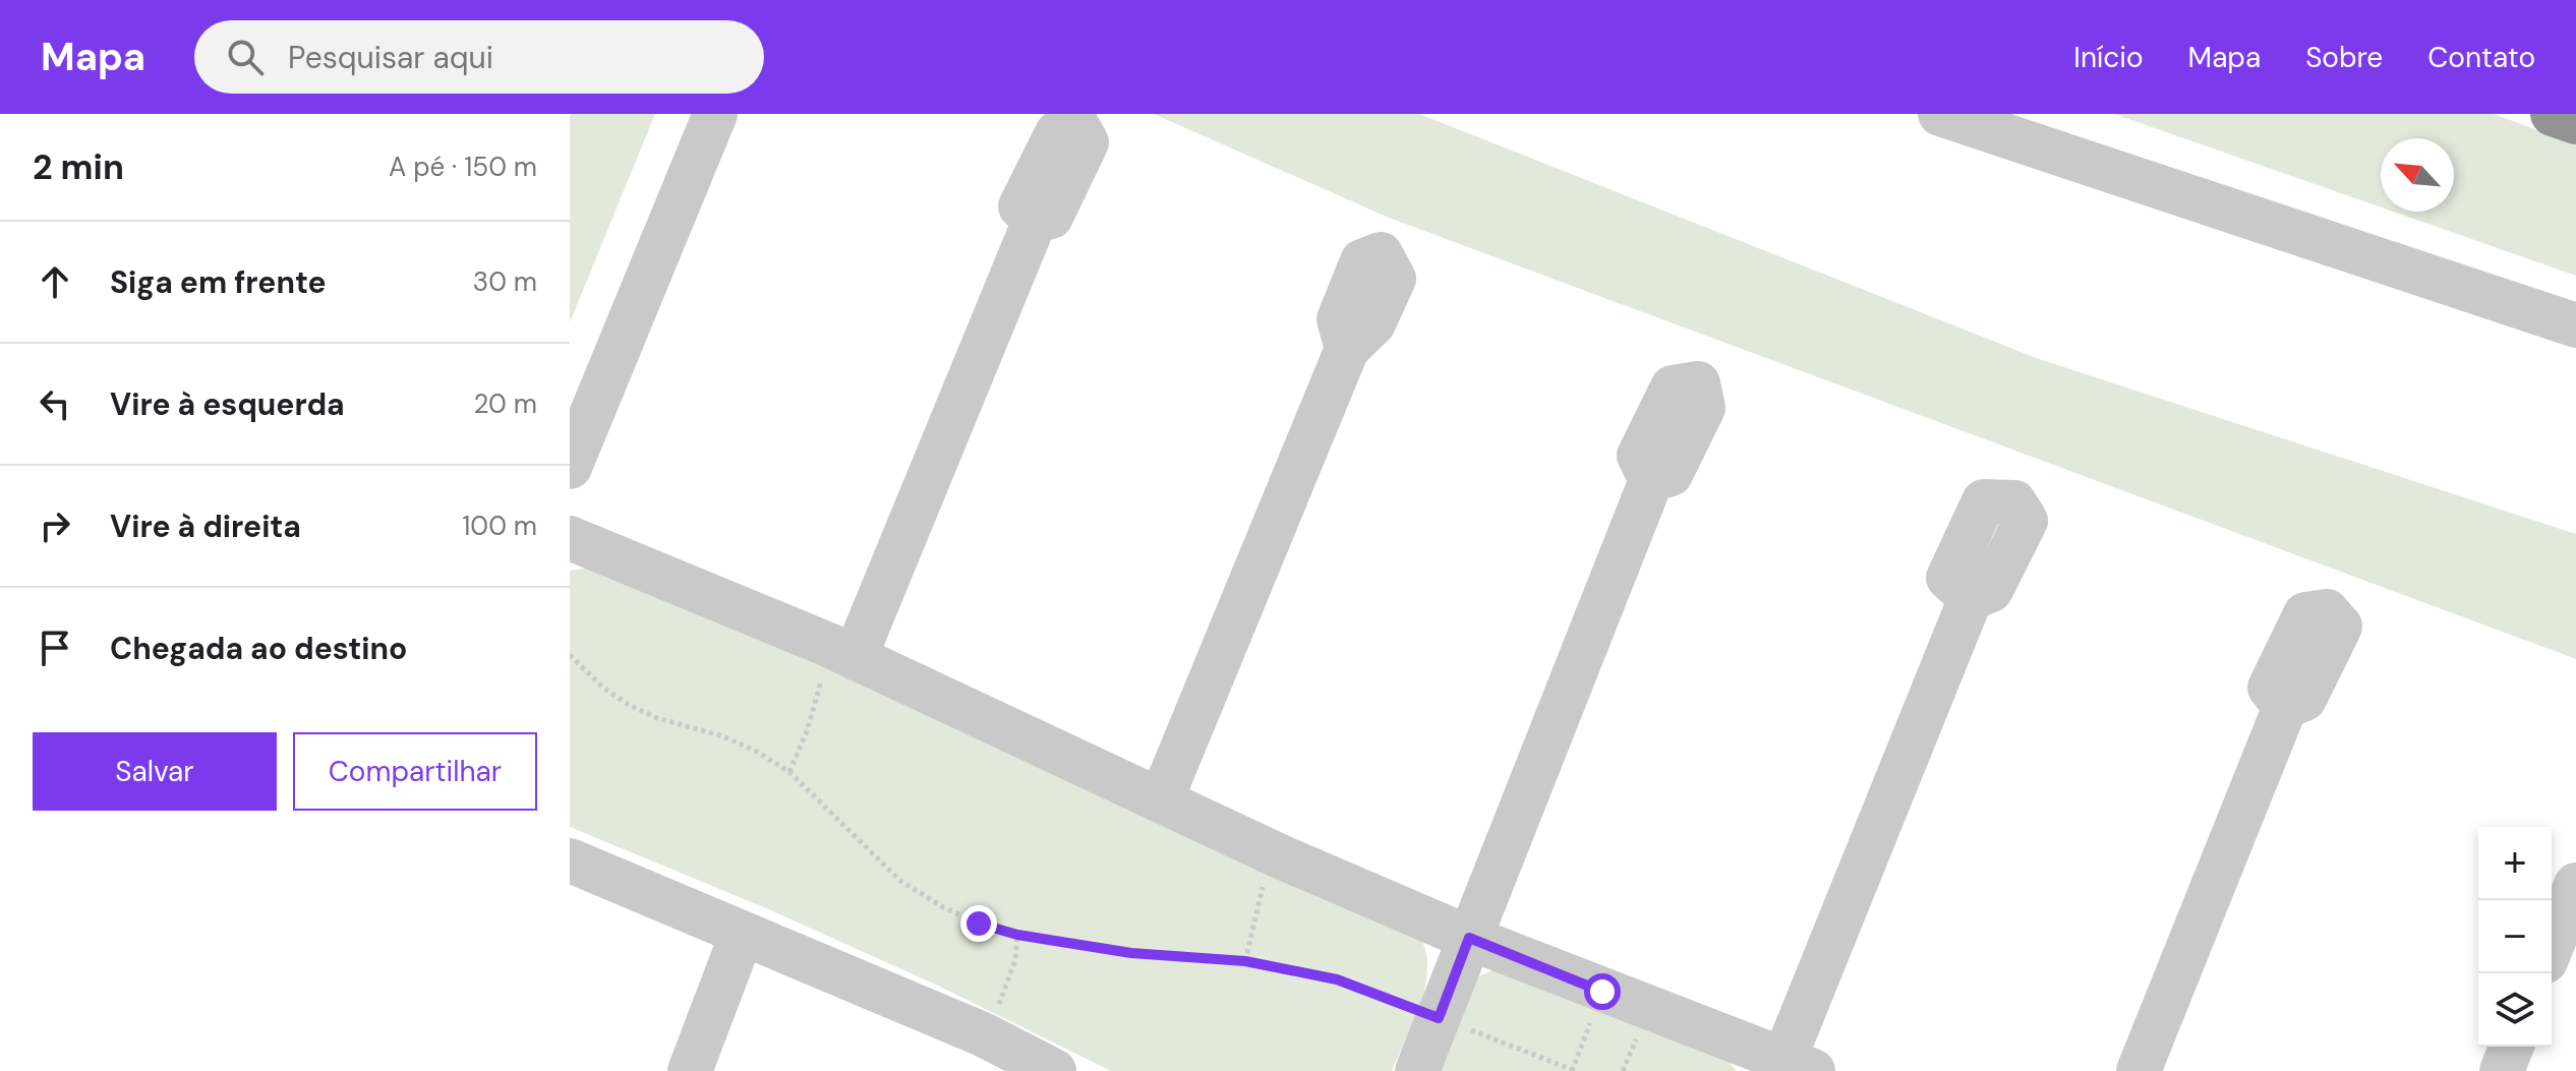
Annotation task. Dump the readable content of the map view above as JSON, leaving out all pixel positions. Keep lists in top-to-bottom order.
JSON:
{
  "north": "top left",
  "page": {
    "header": "Mapa",
    "search": "Pesquisar aqui",
    "nav": [
      "Início",
      "Mapa",
      "Sobre",
      "Contato"
    ],
    "heading": ["2 min", "A pé · 150 m"],
    "list": [
      ["Siga em frente", "30 m"],
      ["Vire à esquerda", "20 m"],
      ["Vire à direita", "100 m"],
      "Chegada ao destino"
    ],
    "buttons": ["Salvar", "Compartilhar"],
    "map_buttons": ["+", "−"]
  }
}
